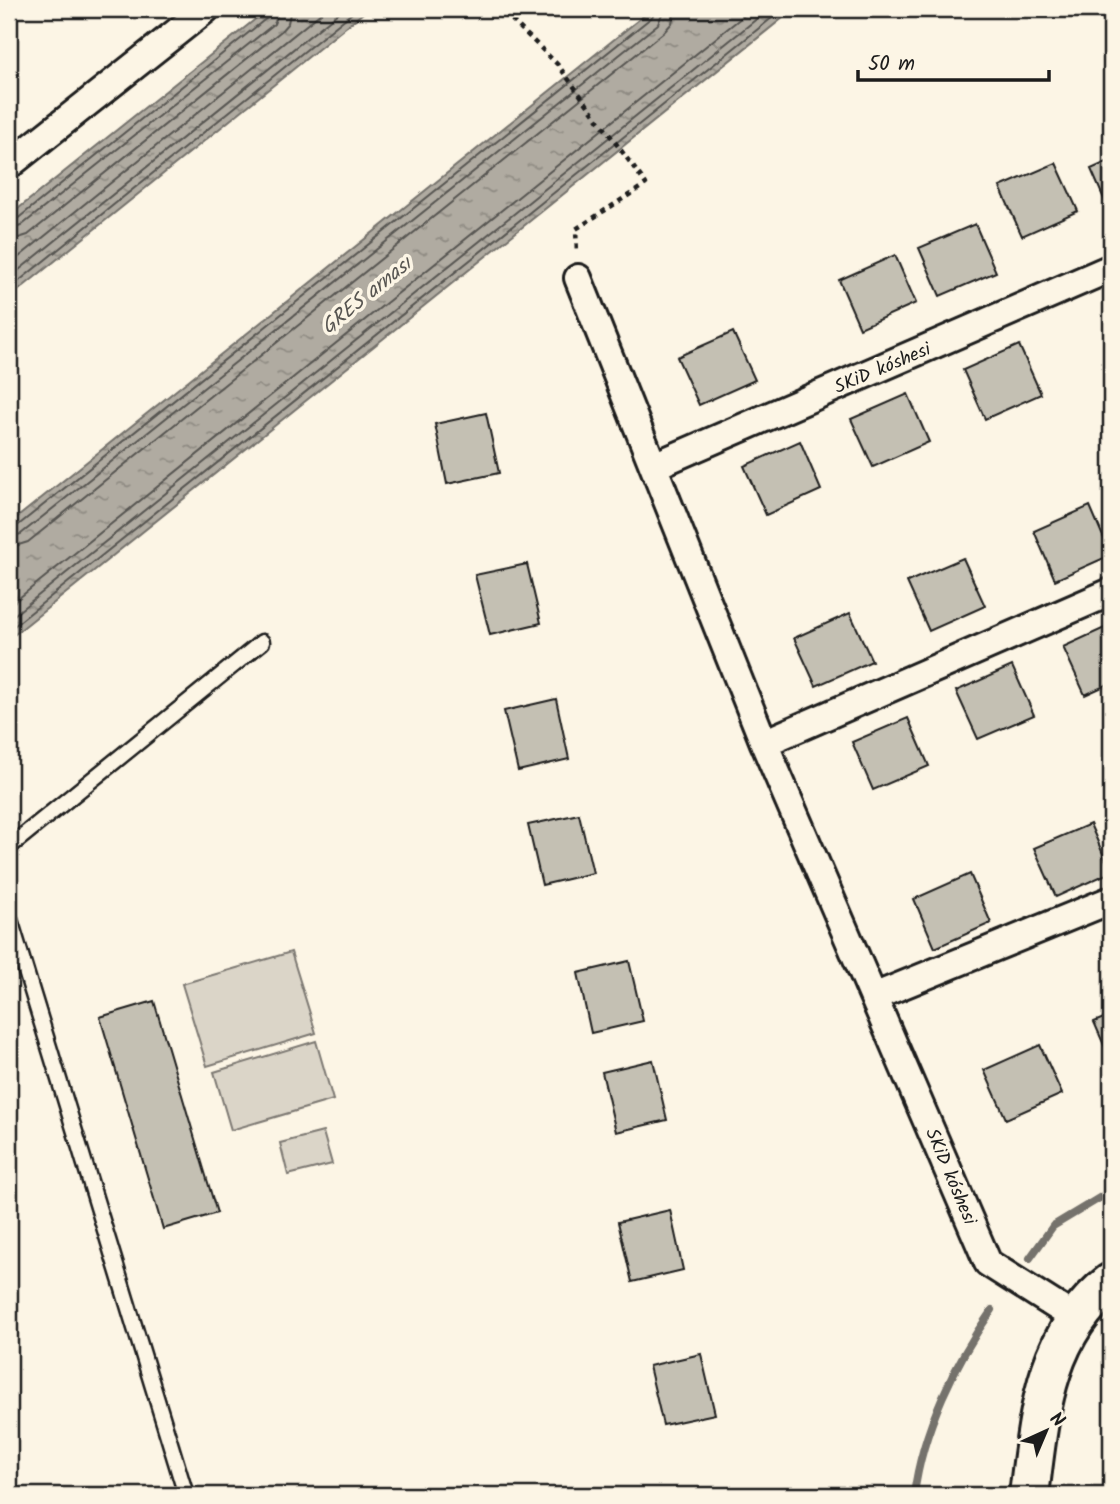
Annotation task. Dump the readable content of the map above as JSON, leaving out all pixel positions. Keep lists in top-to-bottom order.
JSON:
{
  "streets": {
    "street": ["SKiD kóshesi"]
  },
  "water": ["GRES arnası"],
  "scale_bar": "50 m",
  "north": "top right"
}
